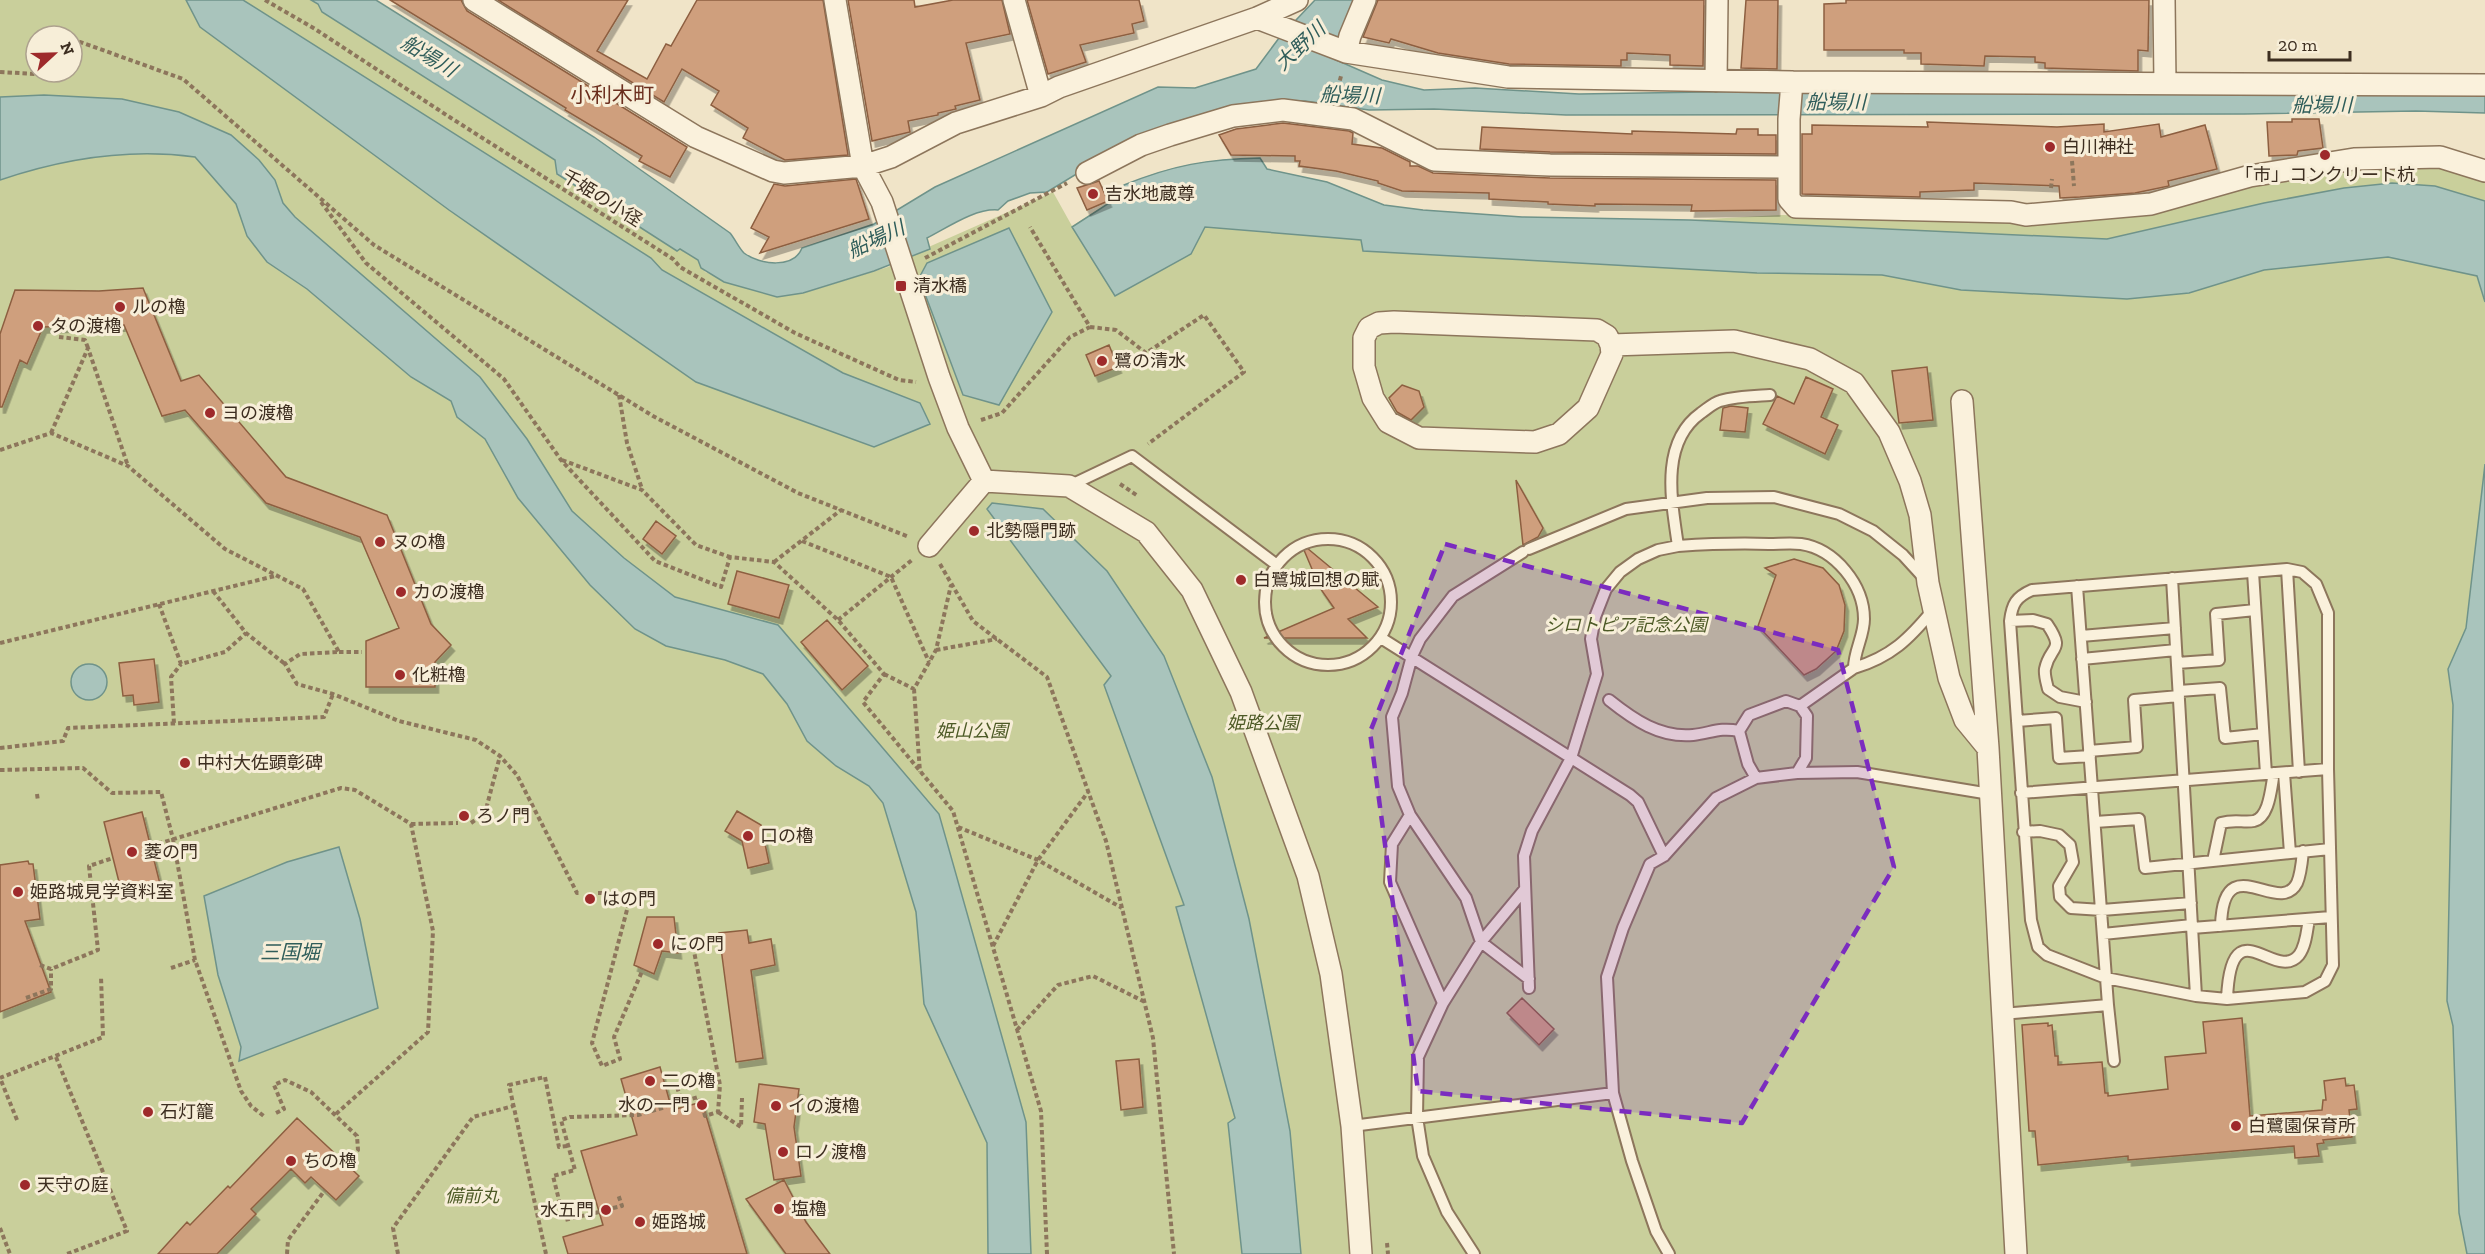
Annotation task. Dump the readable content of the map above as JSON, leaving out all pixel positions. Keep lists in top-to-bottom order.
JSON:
{
  "streets": {
    "path": ["千姫の小径"]
  },
  "districts": ["小利木町"],
  "water": ["大野川", "船場川", "三国堀"],
  "parks": [
    "シロトピア記念公園",
    "姫路公園",
    "姫山公園",
    "備前丸"
  ],
  "places": {
    "other": [
      "白川神社",
      "「市」コンクリート杭",
      "吉水地蔵尊",
      "ルの櫓",
      "タの渡櫓",
      "鷺の清水",
      "ヨの渡櫓",
      "北勢隠門跡",
      "ヌの櫓",
      "白鷺城回想の賦",
      "カの渡櫓",
      "化粧櫓",
      "中村大佐顕彰碑",
      "ろノ門",
      "口の櫓",
      "菱の門",
      "姫路城見学資料室",
      "はの門",
      "にの門",
      "二の櫓",
      "水の一門",
      "イの渡櫓",
      "石灯籠",
      "白鷺園保育所",
      "ロノ渡櫓",
      "ちの櫓",
      "天守の庭",
      "塩櫓",
      "水五門",
      "姫路城"
    ],
    "transit": ["清水橋"]
  },
  "scale_bar": "20 m",
  "north": "right"
}
